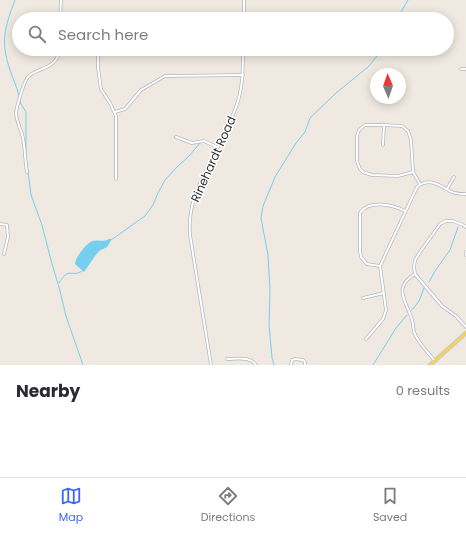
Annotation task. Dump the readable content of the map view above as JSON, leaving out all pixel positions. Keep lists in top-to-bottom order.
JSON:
{
  "streets": {
    "street": ["Rinehardt Road"]
  },
  "north": "top",
  "page": {
    "search": "Search here",
    "heading": ["Nearby", "0 results"],
    "nav": ["Map", "Directions", "Saved"]
  }
}
